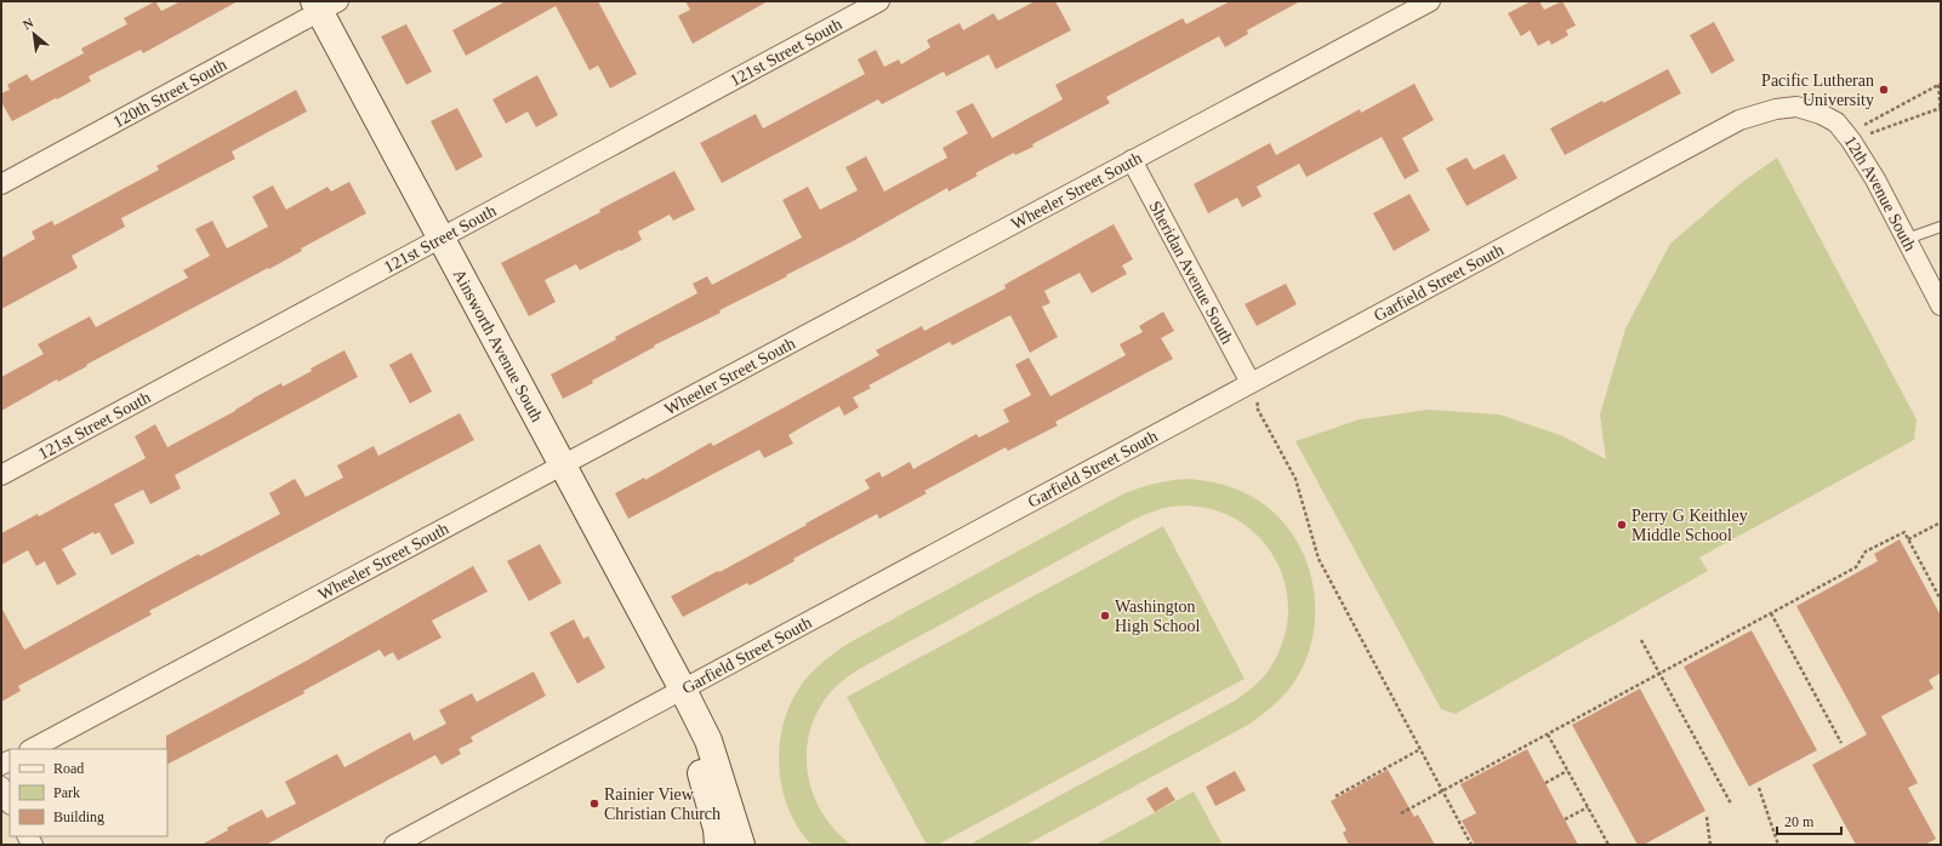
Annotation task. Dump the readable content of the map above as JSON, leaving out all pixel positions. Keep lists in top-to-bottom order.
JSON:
{
  "streets": {
    "street": [
      "121st Street South",
      "120th Street South",
      "Wheeler Street South",
      "12th Avenue South",
      "Sheridan Avenue South",
      "Garfield Street South",
      "Ainsworth Avenue South"
    ]
  },
  "crossings": [
    ["121st Street South", "Ainsworth Avenue South"],
    ["120th Street South", "Ainsworth Avenue South"],
    ["Wheeler Street South", "Sheridan Avenue South"],
    ["Wheeler Street South", "Ainsworth Avenue South"],
    ["12th Avenue South", "Garfield Street South"],
    ["Sheridan Avenue South", "Garfield Street South"],
    ["Garfield Street South", "Ainsworth Avenue South"]
  ],
  "places": [
    "Pacific Lutheran University",
    "Perry G Keithley Middle School",
    "Washington High School",
    "Rainier View Christian Church"
  ],
  "legend": ["Road", "Park", "Building"],
  "scale_bar": "20 m",
  "north": "top left"
}
